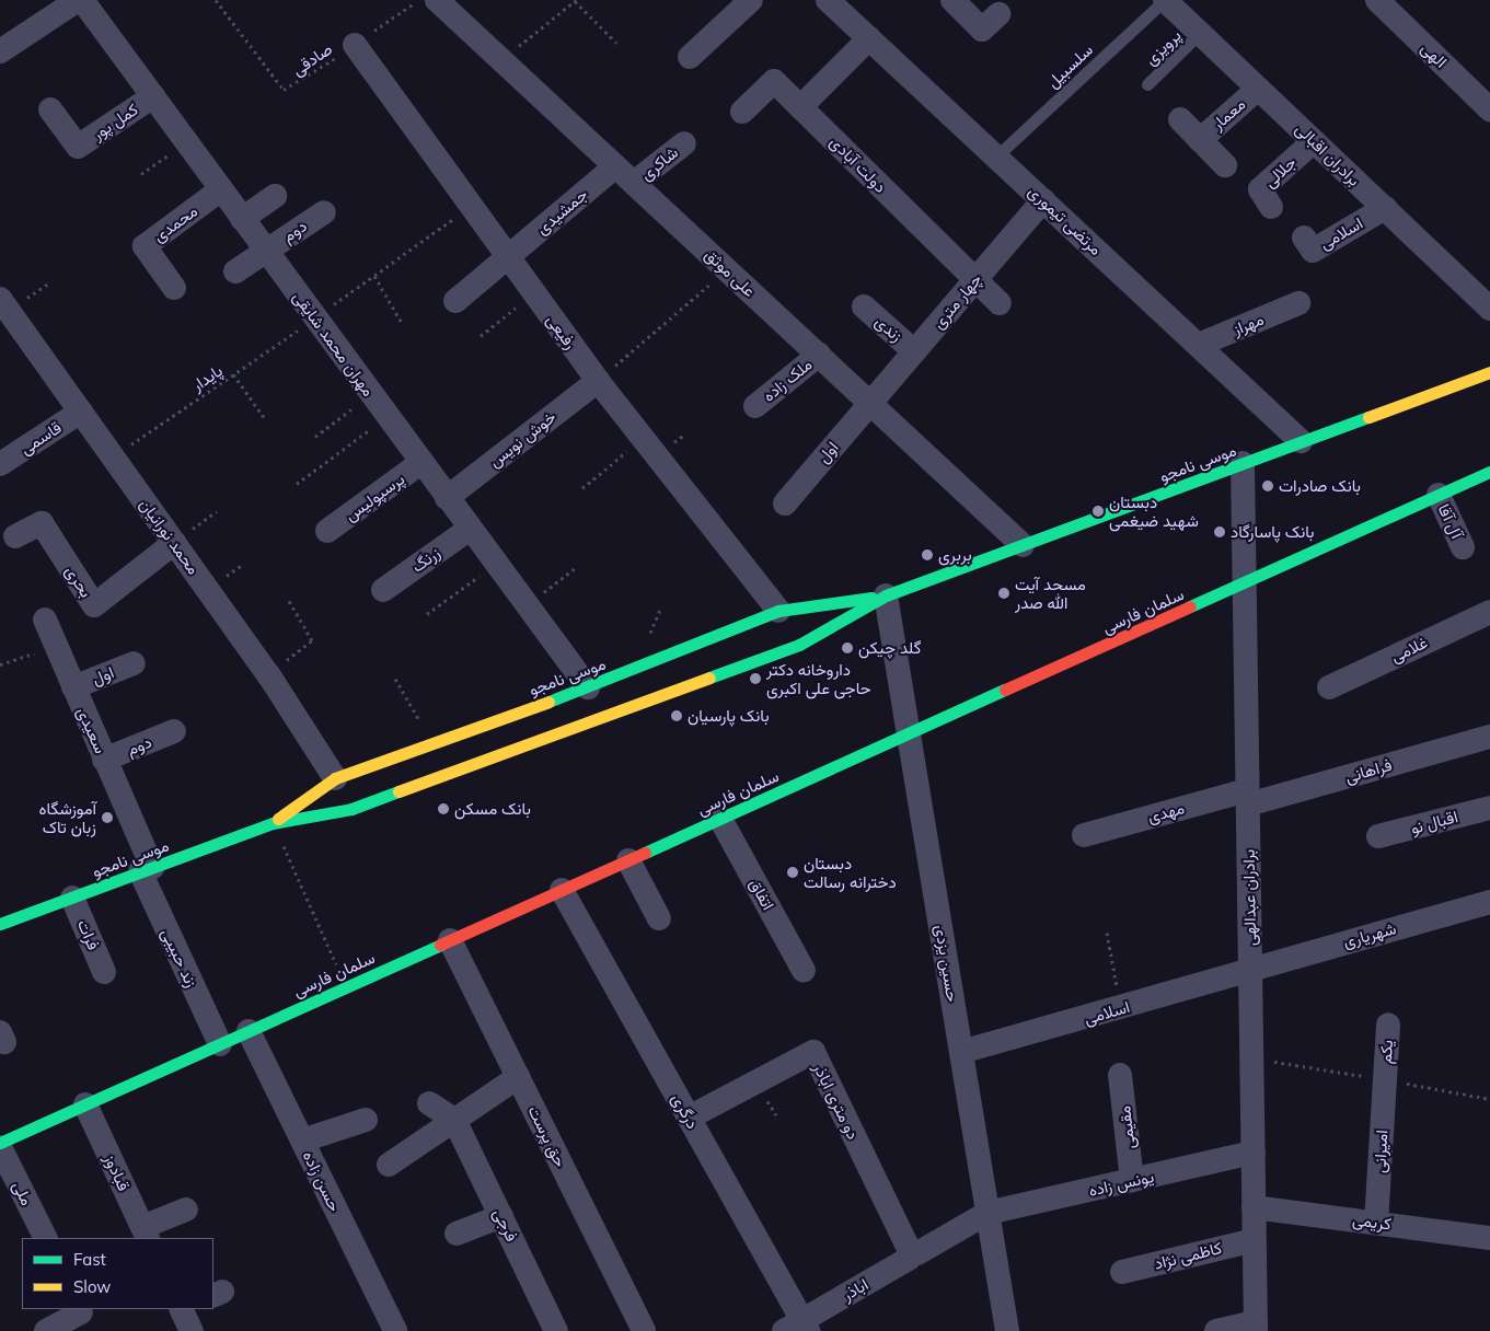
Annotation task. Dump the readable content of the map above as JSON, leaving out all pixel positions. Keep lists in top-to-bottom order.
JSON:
{
  "streets": {
    "main road": ["موسی نامجو", "سلمان فارسی"],
    "street": [
      "الهی",
      "معمار",
      "کمل پور",
      "برادران اقبالی",
      "شاکری",
      "دولت آبادی",
      "جلالی",
      "جمشیدی",
      "مرتضی تیموری",
      "محمدی",
      "دوم",
      "اسلامی",
      "علی موثق",
      "چهار متری",
      "مهراز",
      "زندی",
      "رفیعی",
      "مهران محمد شایقی",
      "ملک زاده",
      "قاسمی",
      "خوش نویس",
      "اول",
      "پرسپولیس",
      "آل آقا",
      "محمد نورانیان",
      "زرنگ",
      "بحری",
      "غلامی",
      "سعیدی",
      "فراهانی",
      "مهدی",
      "اقبال نو",
      "اتفاق",
      "برادران عبدالهی",
      "فرات",
      "شهریاری",
      "زند حبیبی",
      "حسین یزدی",
      "یکم",
      "دو متری اباذر",
      "درگری",
      "مقیمی",
      "حق پرست",
      "امیرانی",
      "قبادوز",
      "حسن زاده",
      "یونس زاده",
      "ملی",
      "کریمی",
      "فرجی",
      "کاظمی نژاد",
      "اباذر"
    ],
    "lane": ["پرویزی", "سلسبیل"],
    "path": ["صادقی", "پایدار"]
  },
  "crossings": [
    ["پرویزی", "برادران اقبالی"],
    ["صادقی", "رفیعی"],
    ["سلسبیل", "برادران اقبالی"],
    ["سلسبیل", "مرتضی تیموری"],
    ["معمار", "برادران اقبالی"],
    ["کمل پور", "مهران محمد شایقی"],
    ["برادران اقبالی", "جلالی"],
    ["برادران اقبالی", "اسلامی"],
    ["شاکری", "علی موثق"],
    ["دولت آبادی", "چهار متری"],
    ["جمشیدی", "علی موثق"],
    ["جمشیدی", "رفیعی"],
    ["مرتضی تیموری", "چهار متری"],
    ["مرتضی تیموری", "مهراز"],
    ["مرتضی تیموری", "موسی نامجو"],
    ["محمدی", "مهران محمد شایقی"],
    ["دوم", "مهران محمد شایقی"],
    ["دوم", "سعیدی"],
    ["اسلامی", "برادران عبدالهی"],
    ["اسلامی", "شهریاری"],
    ["اسلامی", "حسین یزدی"],
    ["علی موثق", "چهار متری"],
    ["علی موثق", "ملک زاده"],
    ["علی موثق", "اول"],
    ["علی موثق", "موسی نامجو"],
    ["چهار متری", "زندی"],
    ["چهار متری", "اول"],
    ["رفیعی", "پایدار"],
    ["رفیعی", "خوش نویس"],
    ["رفیعی", "موسی نامجو"],
    ["مهران محمد شایقی", "پایدار"],
    ["مهران محمد شایقی", "خوش نویس"],
    ["مهران محمد شایقی", "موسی نامجو"],
    ["مهران محمد شایقی", "پرسپولیس"],
    ["مهران محمد شایقی", "زرنگ"],
    ["پایدار", "محمد نورانیان"],
    ["قاسمی", "محمد نورانیان"],
    ["اول", "سعیدی"],
    ["موسی نامجو", "محمد نورانیان"],
    ["موسی نامجو", "سعیدی"],
    ["موسی نامجو", "برادران عبدالهی"],
    ["موسی نامجو", "فرات"],
    ["موسی نامجو", "زند حبیبی"],
    ["موسی نامجو", "حسین یزدی"],
    ["آل آقا", "سلمان فارسی"],
    ["محمد نورانیان", "بحری"],
    ["سلمان فارسی", "اتفاق"],
    ["سلمان فارسی", "برادران عبدالهی"],
    ["سلمان فارسی", "زند حبیبی"],
    ["سلمان فارسی", "حسین یزدی"],
    ["سلمان فارسی", "درگری"],
    ["سلمان فارسی", "حق پرست"],
    ["سلمان فارسی", "قبادوز"],
    ["سلمان فارسی", "حسن زاده"],
    ["سلمان فارسی", "ملی"],
    ["سعیدی", "زند حبیبی"],
    ["فراهانی", "مهدی"],
    ["فراهانی", "برادران عبدالهی"],
    ["مهدی", "برادران عبدالهی"],
    ["برادران عبدالهی", "شهریاری"],
    ["برادران عبدالهی", "یونس زاده"],
    ["برادران عبدالهی", "کریمی"],
    ["برادران عبدالهی", "کاظمی نژاد"],
    ["حسین یزدی", "یونس زاده"],
    ["حسین یزدی", "اباذر"],
    ["یکم", "امیرانی"],
    ["دو متری اباذر", "درگری"],
    ["دو متری اباذر", "اباذر"],
    ["درگری", "اباذر"],
    ["مقیمی", "یونس زاده"],
    ["امیرانی", "کریمی"],
    ["یونس زاده", "اباذر"]
  ],
  "places": [
    "بانک صادرات",
    "دبستان شهید ضیغمی",
    "بانک پاسارگاد",
    "بربری",
    "مسجد آیت الله صدر",
    "گلد چیکن",
    "داروخانه دکتر حاجی علی اکبری",
    "بانک پارسیان",
    "بانک مسکن",
    "آموزشگاه زبان تاک",
    "دبستان دخترانه رسالت"
  ],
  "legend": ["Fast", "Slow"]
}
